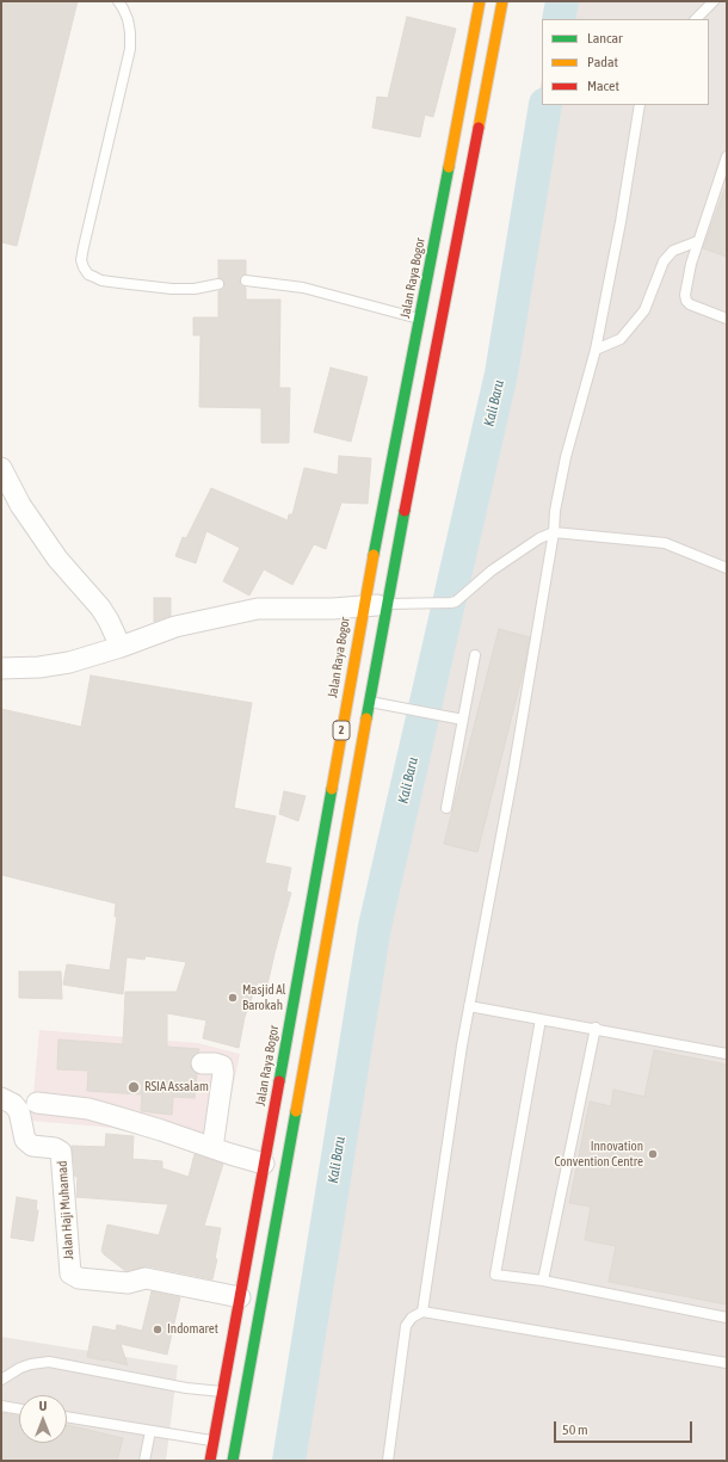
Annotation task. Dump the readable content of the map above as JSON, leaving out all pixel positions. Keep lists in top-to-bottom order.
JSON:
{
  "streets": {
    "highway": ["Jalan Raya Bogor", "2"],
    "street": ["Jalan Haji Muhamad"]
  },
  "crossings": [
    ["Jalan Raya Bogor", "Jalan Haji Muhamad"]
  ],
  "water": ["Kali Baru"],
  "places": [
    "Masjid Al Barokah",
    "RSIA Assalam",
    "Innovation Convention Centre",
    "Indomaret"
  ],
  "legend": ["Lancar", "Padat", "Macet"],
  "scale_bar": "50 m",
  "north": "top"
}
